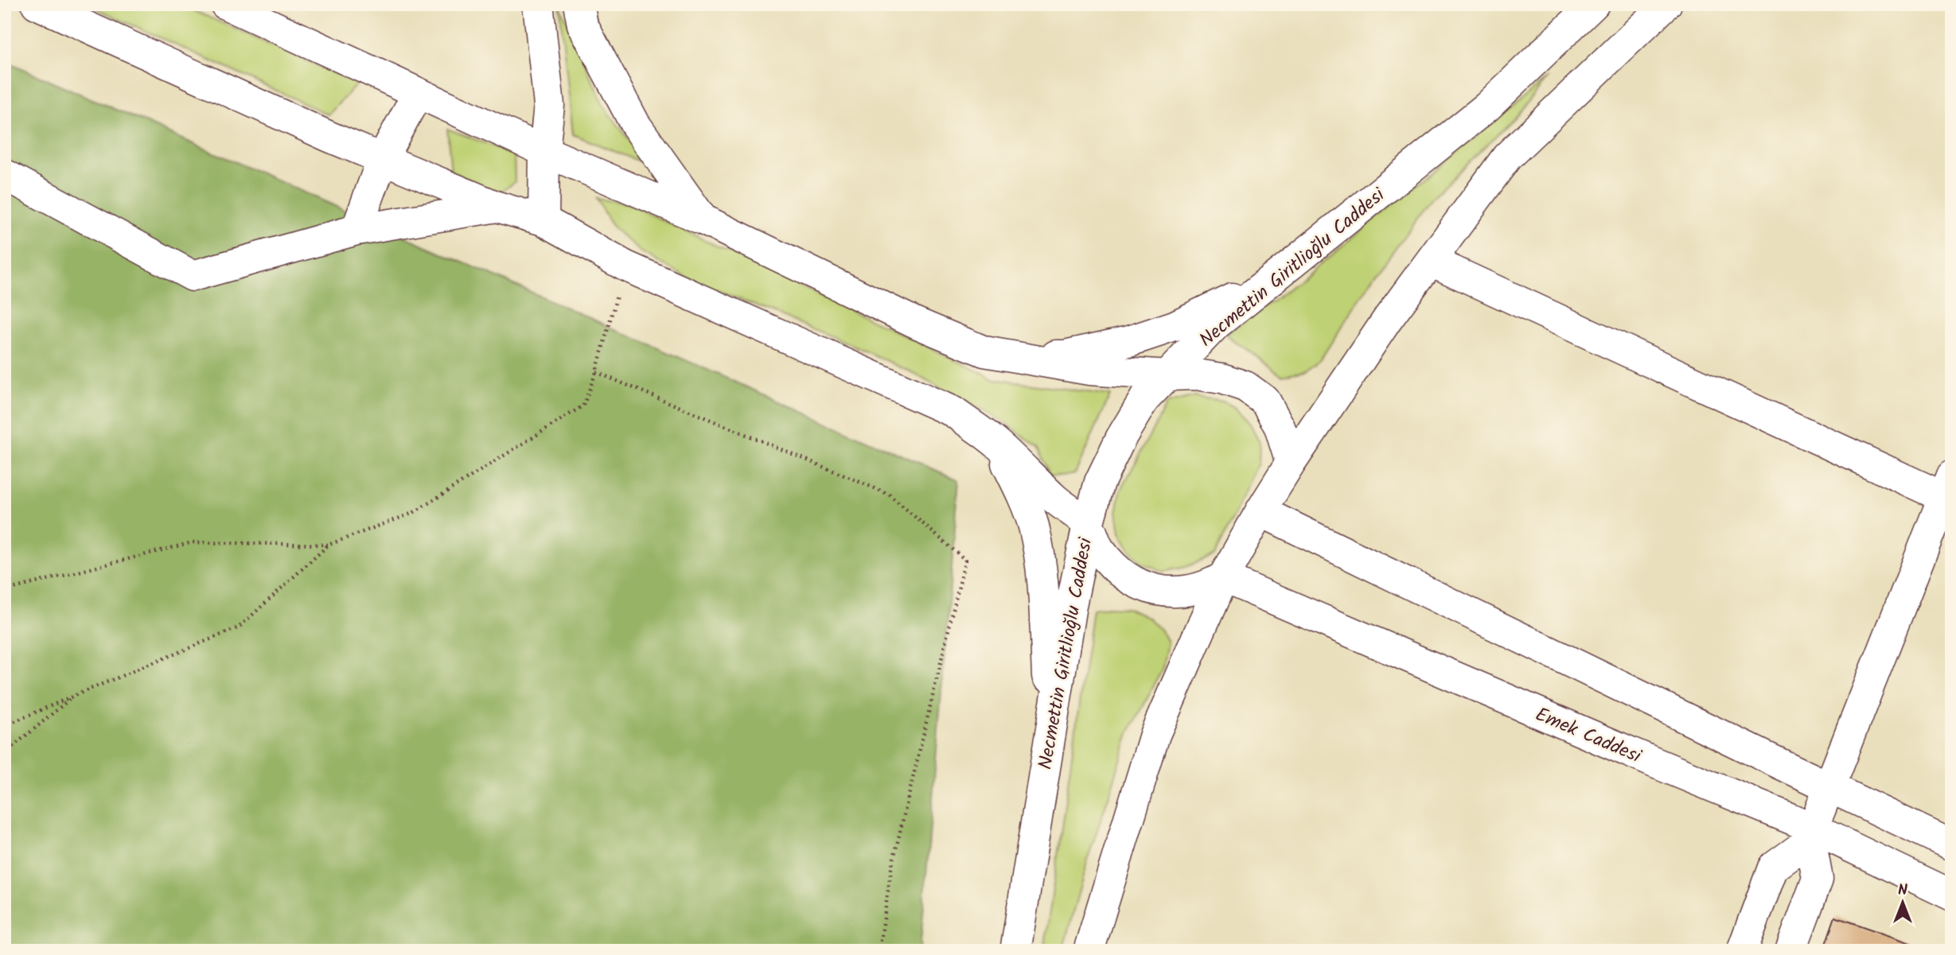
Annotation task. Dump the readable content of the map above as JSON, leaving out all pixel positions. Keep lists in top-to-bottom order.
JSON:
{
  "streets": {
    "street": ["Necmettin Giritlioğlu Caddesi", "Emek Caddesi"]
  },
  "north": "top"
}
